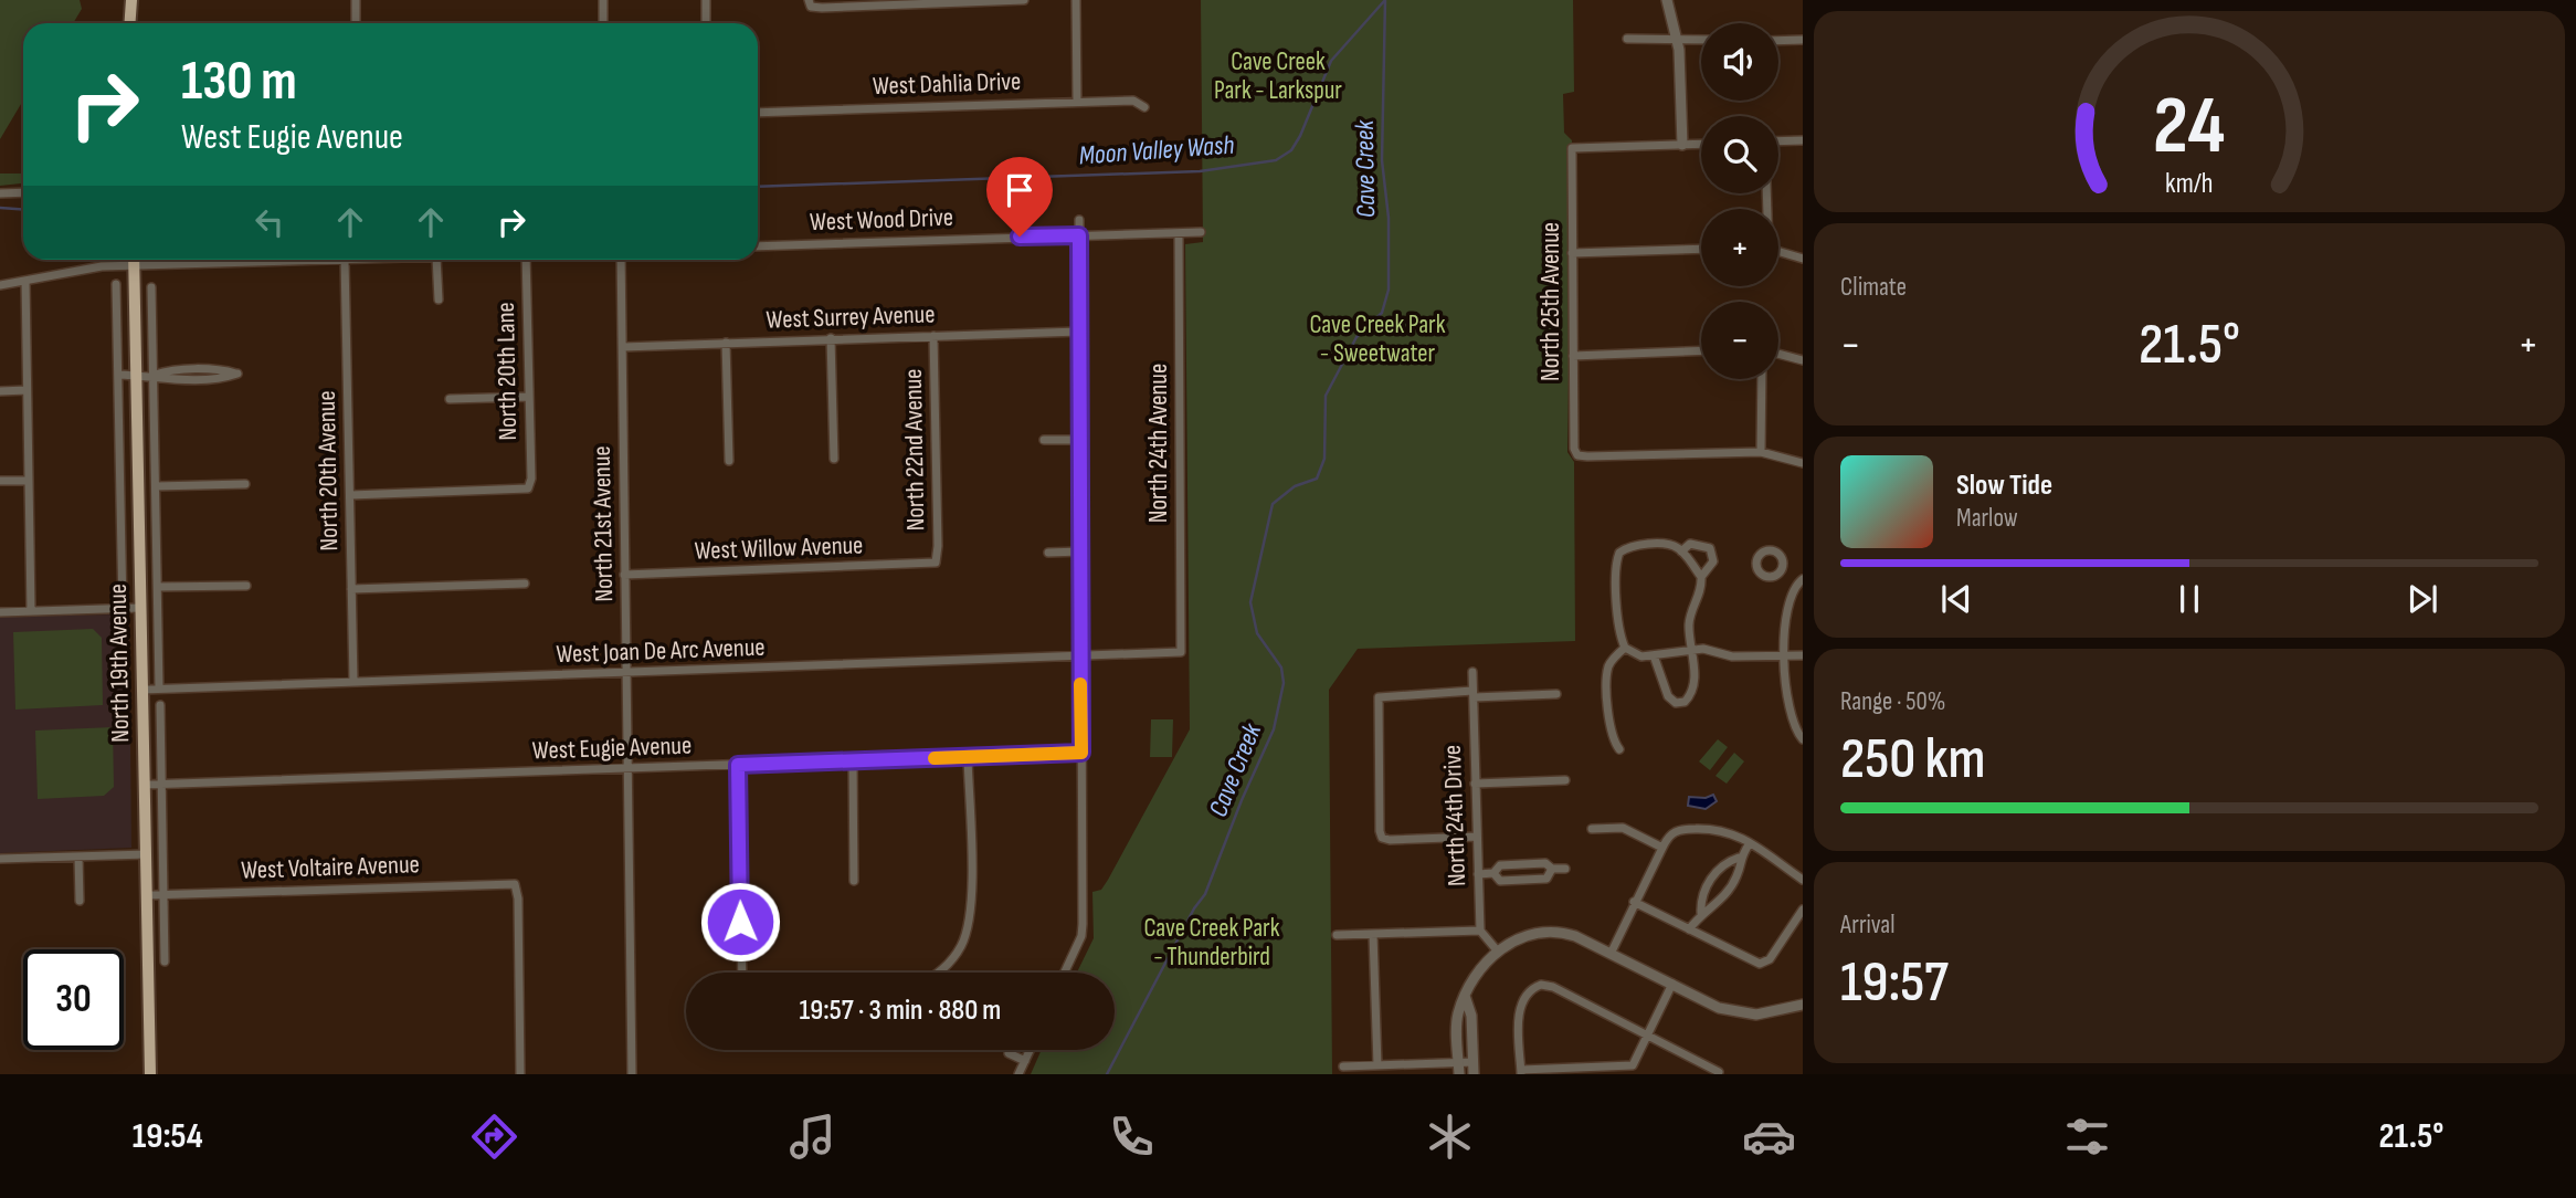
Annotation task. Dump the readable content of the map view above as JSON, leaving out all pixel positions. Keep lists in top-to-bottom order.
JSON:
{
  "streets": {
    "main road": ["North 19th Avenue"],
    "street": [
      "West Dahlia Drive",
      "West Wood Drive",
      "North 25th Avenue",
      "West Surrey Avenue",
      "North 20th Lane",
      "North 24th Avenue",
      "North 22nd Avenue",
      "North 20th Avenue",
      "North 21st Avenue",
      "West Willow Avenue",
      "West Joan De Arc Avenue",
      "West Eugie Avenue",
      "North 24th Drive",
      "West Voltaire Avenue"
    ]
  },
  "crossings": [
    ["West Wood Drive", "North 24th Avenue"],
    ["West Surrey Avenue", "North 22nd Avenue"],
    ["West Surrey Avenue", "North 21st Avenue"],
    ["North 20th Lane", "North 20th Avenue"],
    ["North 24th Avenue", "West Joan De Arc Avenue"],
    ["North 22nd Avenue", "West Willow Avenue"],
    ["North 20th Avenue", "West Joan De Arc Avenue"],
    ["North 21st Avenue", "West Willow Avenue"],
    ["North 21st Avenue", "West Joan De Arc Avenue"],
    ["North 21st Avenue", "West Eugie Avenue"],
    ["West Joan De Arc Avenue", "North 19th Avenue"],
    ["North 19th Avenue", "West Eugie Avenue"],
    ["North 19th Avenue", "West Voltaire Avenue"]
  ],
  "water": ["Moon Valley Wash", "Cave Creek"],
  "parks": ["Cave Creek Park - Larkspur", "Cave Creek Park - Sweetwater", "Cave Creek Park - Thunderbird"],
  "page": {
    "map_buttons": ["+", "−"],
    "turn": ["130 m", "West Eugie Avenue"],
    "tile": [
      "Climate",
      ["Range · 50%", "250 km"],
      ["Arrival", "19:57"]
    ],
    "heat": ["−", "21.5°", "+"],
    "song": ["Slow Tide", "Marlow"],
    "limit": "30",
    "trip": "19:57 · 3 min · 880 m",
    "tabs": ["19:54", "21.5°"],
    "gauge": ["24", "km/h"]
  }
}
